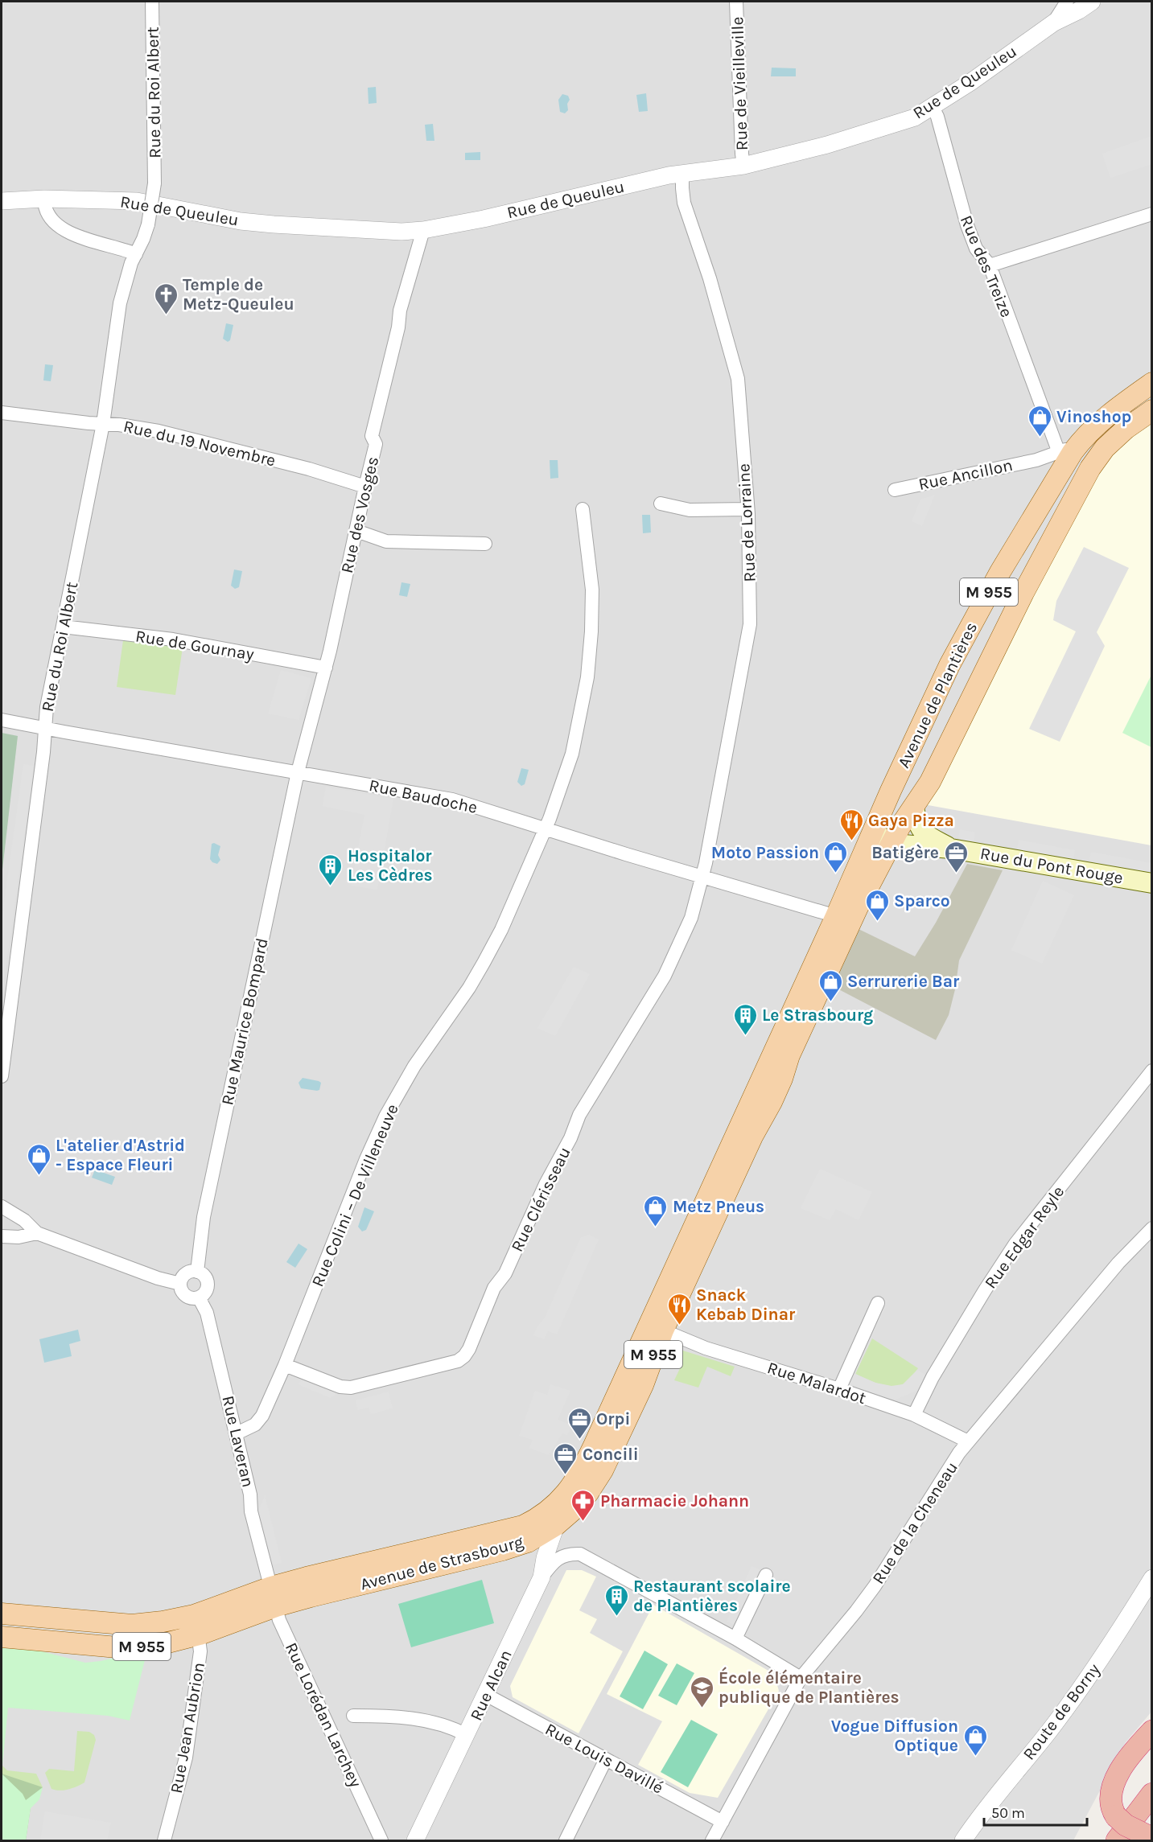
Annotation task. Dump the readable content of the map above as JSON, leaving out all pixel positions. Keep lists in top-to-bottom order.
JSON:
{
  "streets": {
    "main road": [
      "M 955",
      "Avenue de Plantières",
      "Rue du Pont Rouge",
      "Avenue de Strasbourg"
    ],
    "street": [
      "Rue de Queuleu",
      "Rue de Vieilleville",
      "Rue du Roi Albert",
      "Rue des Treize",
      "Rue du 19 Novembre",
      "Rue Ancillon",
      "Rue des Vosges",
      "Rue de Lorraine",
      "Rue de Gournay",
      "Rue Baudoche",
      "Rue Maurice Bompard",
      "Rue Colini – De Villeneuve",
      "Rue Clérisseau",
      "Rue Edgar Reyle",
      "Rue Malardot",
      "Rue Laveran",
      "Rue de la Cheneau",
      "Rue Alcan",
      "Route de Borny",
      "Rue Lorédan Larchey",
      "Rue Jean Aubrion",
      "Rue Louis Davillé"
    ]
  },
  "crossings": [
    ["Rue de Queuleu", "Rue de Vieilleville"],
    ["Rue de Queuleu", "Rue des Treize"],
    ["Rue de Queuleu", "Rue des Vosges"],
    ["Rue de Queuleu", "Rue de Lorraine"],
    ["Rue du Roi Albert", "Rue du 19 Novembre"],
    ["Rue du Roi Albert", "Rue de Gournay"],
    ["Rue du Roi Albert", "Rue Baudoche"],
    ["Rue des Treize", "Rue Ancillon"],
    ["Rue des Treize", "Avenue de Plantières"],
    ["Rue du 19 Novembre", "Rue des Vosges"],
    ["Rue Ancillon", "Avenue de Plantières"],
    ["Rue des Vosges", "Rue de Gournay"],
    ["Rue des Vosges", "Rue Baudoche"],
    ["Rue des Vosges", "Rue Maurice Bompard"],
    ["Rue de Lorraine", "Rue Baudoche"],
    ["Rue de Lorraine", "Rue Clérisseau"],
    ["Avenue de Plantières", "Rue du Pont Rouge"],
    ["Avenue de Plantières", "Avenue de Strasbourg"],
    ["Rue Baudoche", "Rue Maurice Bompard"],
    ["Rue Baudoche", "Rue Colini – De Villeneuve"],
    ["Rue Baudoche", "Rue Clérisseau"],
    ["Rue Baudoche", "Avenue de Strasbourg"],
    ["Rue du Pont Rouge", "Avenue de Strasbourg"],
    ["Rue Maurice Bompard", "Rue Laveran"],
    ["Rue Colini – De Villeneuve", "Rue Clérisseau"],
    ["Rue Colini – De Villeneuve", "Rue Laveran"],
    ["Rue Edgar Reyle", "Rue Malardot"],
    ["Rue Malardot", "Rue de la Cheneau"],
    ["Rue Malardot", "Avenue de Strasbourg"],
    ["Rue Laveran", "Avenue de Strasbourg"],
    ["Rue Laveran", "Rue Lorédan Larchey"],
    ["Rue de la Cheneau", "Rue Louis Davillé"],
    ["Avenue de Strasbourg", "Rue Alcan"],
    ["Avenue de Strasbourg", "Rue Lorédan Larchey"],
    ["Avenue de Strasbourg", "Rue Jean Aubrion"],
    ["Rue Alcan", "Rue Louis Davillé"]
  ],
  "places": {
    "church": ["Temple de Metz-Queuleu"],
    "shop": [
      "Vinoshop",
      "Moto Passion",
      "Sparco",
      "Serrurerie Bar",
      "L'atelier d'Astrid - Espace Fleuri",
      "Metz Pneus",
      "Vogue Diffusion Optique"
    ],
    "restaurant": ["Gaya Pizza", "Snack Kebab Dinar"],
    "office": ["Batigère", "Orpi", "Concili"],
    "building": ["Hospitalor Les Cèdres", "Le Strasbourg", "Restaurant scolaire de Plantières"],
    "pharmacy": ["Pharmacie Johann"],
    "school or university": ["École élémentaire publique de Plantières"]
  },
  "scale_bar": "50 m"
}
